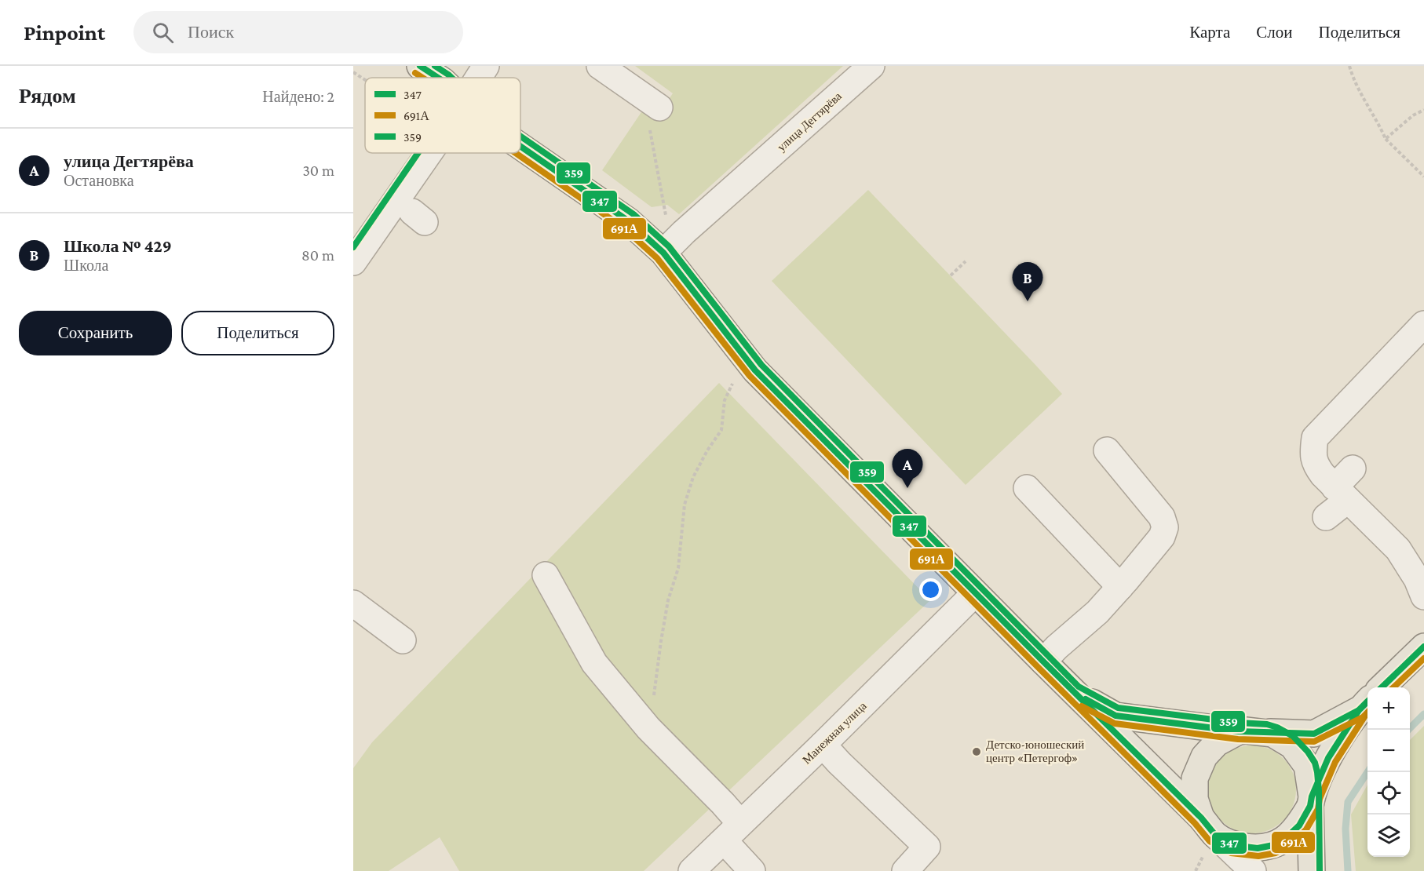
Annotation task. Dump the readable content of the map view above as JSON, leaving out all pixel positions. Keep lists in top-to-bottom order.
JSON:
{
  "streets": {
    "street": ["улица Дегтярёва", "Манежная улица"]
  },
  "places": ["Детско-юношеский центр «Петергоф»"],
  "lines": ["transit line 347", "transit line 359", "transit line 691А"],
  "legend": ["347", "691А", "359"],
  "page": {
    "header": "Pinpoint",
    "search": "Поиск",
    "nav": ["Карта", "Слои", "Поделиться"],
    "heading": ["Рядом", "Найдено: 2"],
    "list": [
      {
        "mark": "A",
        "name": "улица Дегтярёва",
        "note": "Остановка",
        "value": "30 m"
      },
      {
        "mark": "B",
        "name": "Школа № 429",
        "note": "Школа",
        "value": "80 m"
      }
    ],
    "pins": ["B", "A"],
    "buttons": ["Сохранить", "Поделиться"],
    "map_buttons": ["+", "−"]
  }
}
